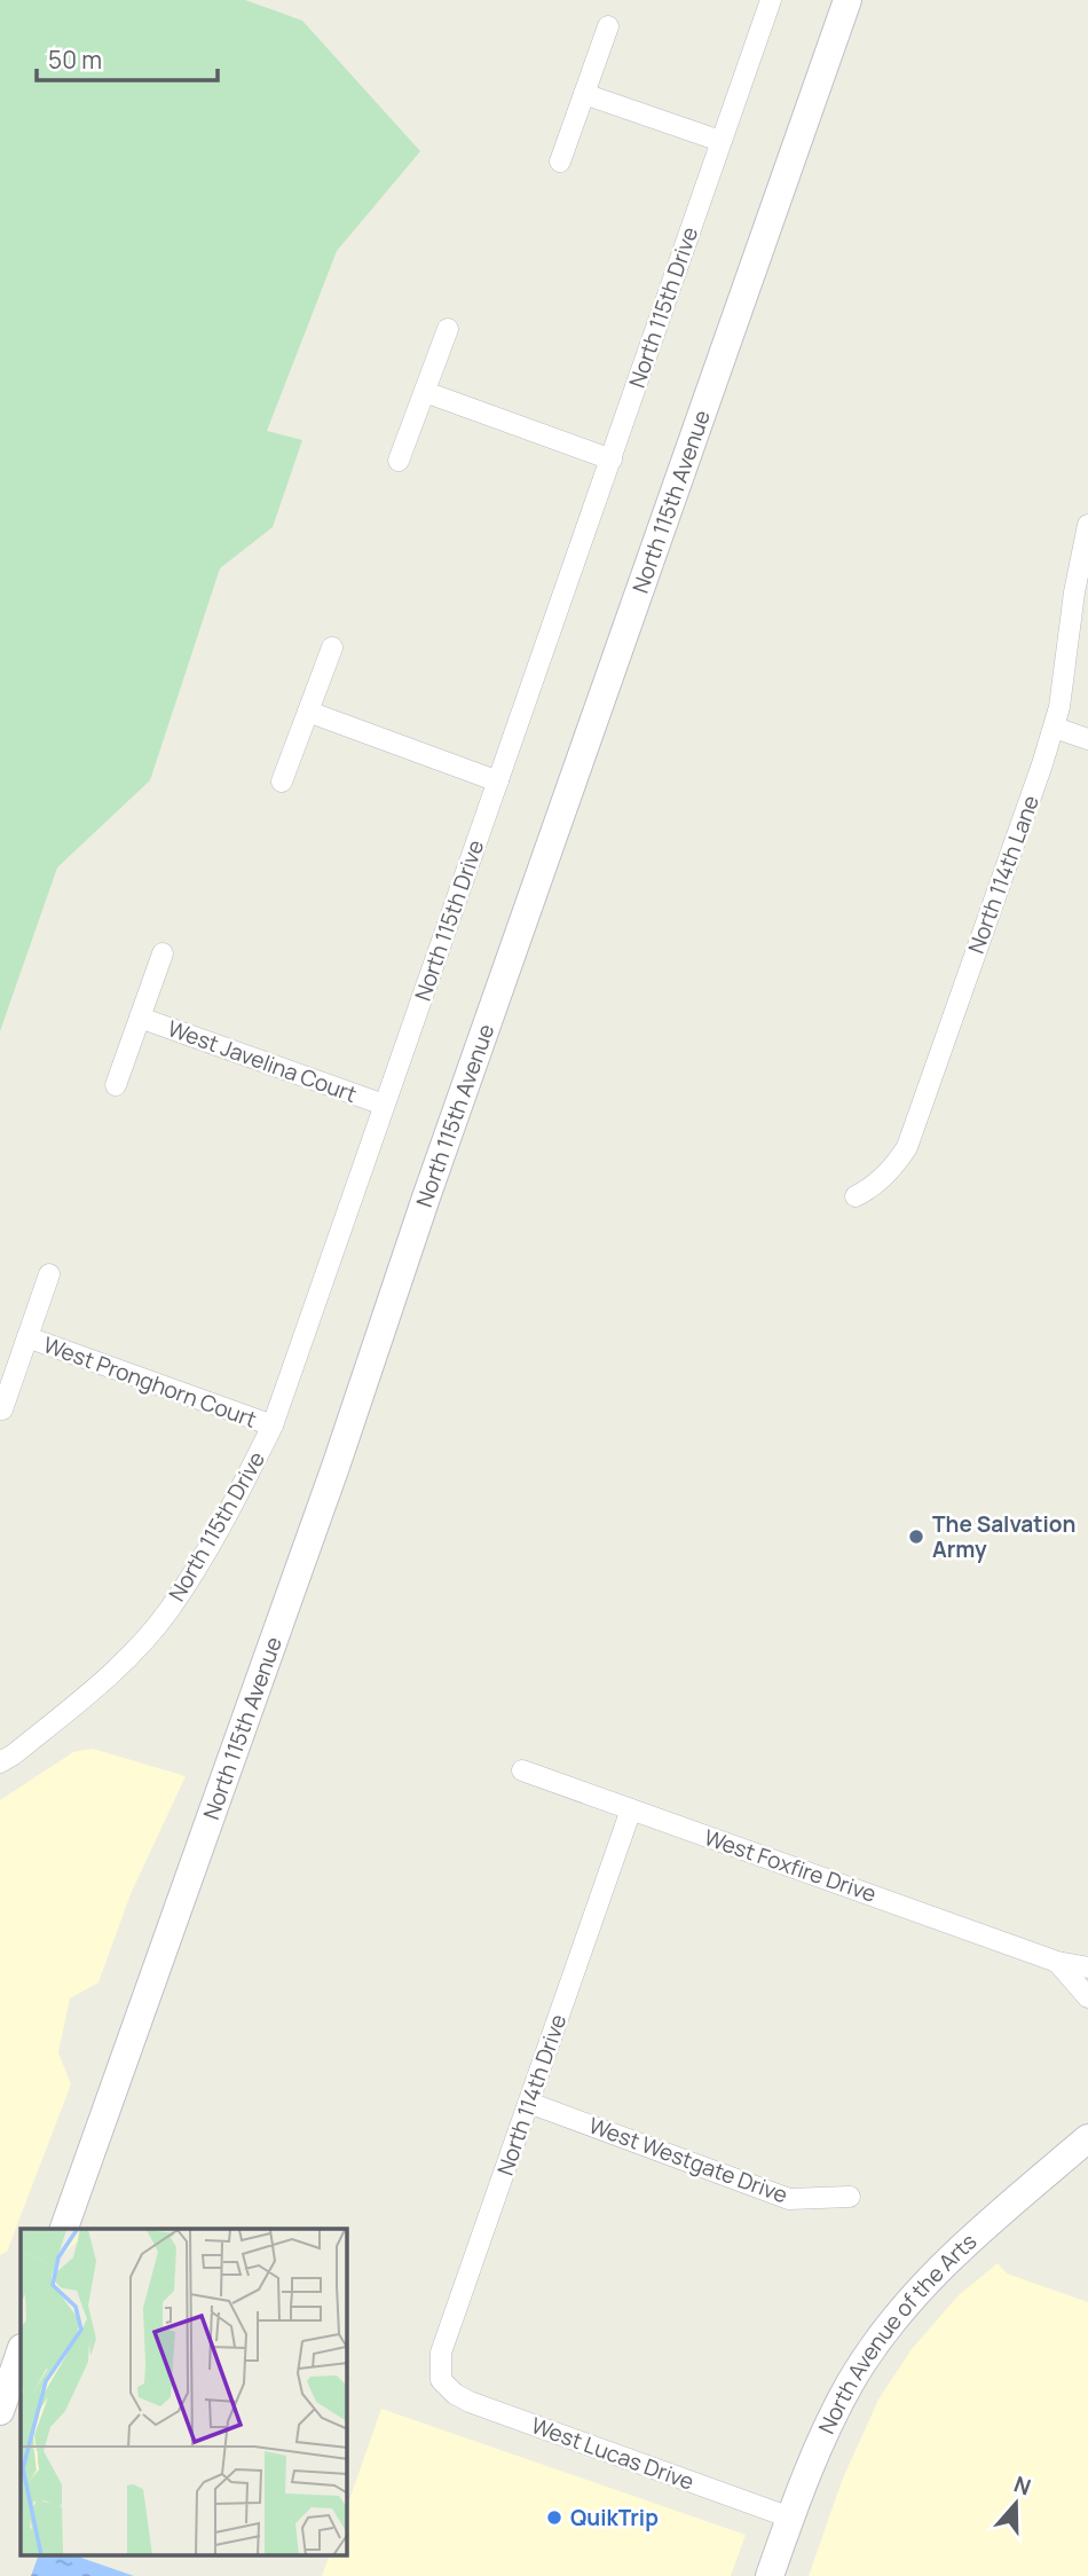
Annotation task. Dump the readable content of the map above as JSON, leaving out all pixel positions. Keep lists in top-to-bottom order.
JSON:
{
  "streets": {
    "street": [
      "North 115th Drive",
      "North 115th Avenue",
      "North 114th Lane",
      "West Javelina Court",
      "West Pronghorn Court",
      "West Foxfire Drive",
      "North 114th Drive",
      "West Westgate Drive",
      "North Avenue of the Arts",
      "West Lucas Drive"
    ]
  },
  "crossings": [
    ["North 115th Drive", "West Javelina Court"],
    ["North 115th Drive", "West Pronghorn Court"],
    ["West Foxfire Drive", "North 114th Drive"],
    ["North 114th Drive", "West Westgate Drive"],
    ["North 114th Drive", "West Lucas Drive"],
    ["North Avenue of the Arts", "West Lucas Drive"]
  ],
  "places": ["The Salvation Army", "QuikTrip"],
  "scale_bar": "50 m",
  "north": "top"
}
